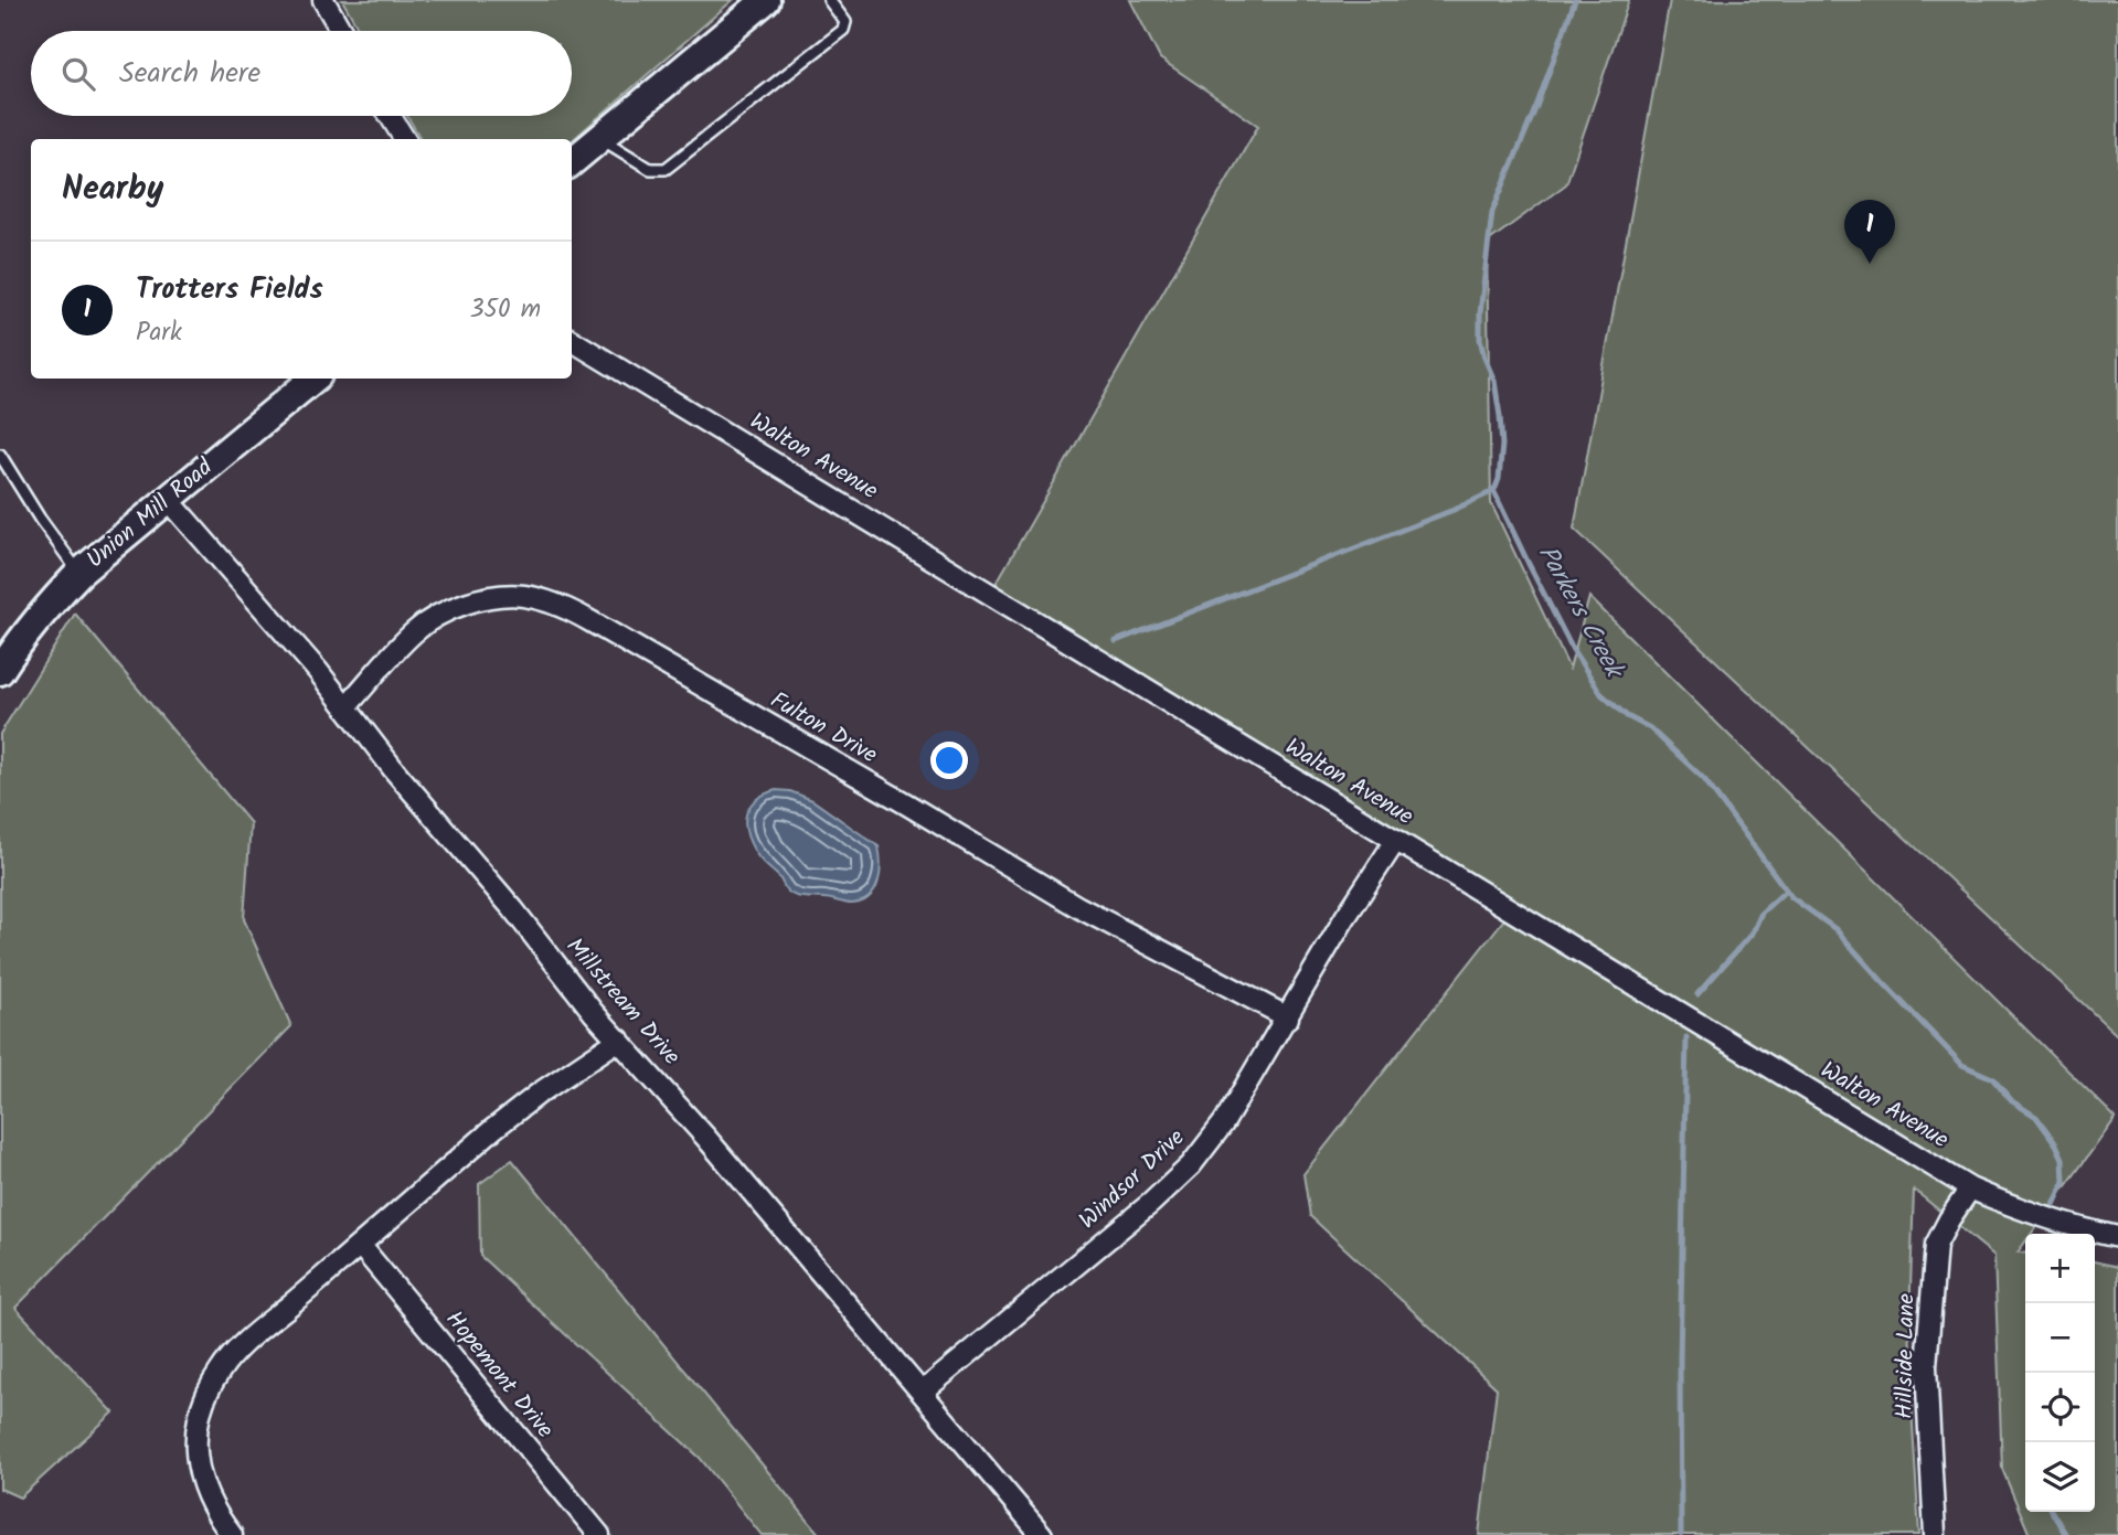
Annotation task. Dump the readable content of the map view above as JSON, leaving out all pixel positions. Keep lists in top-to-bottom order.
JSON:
{
  "streets": {
    "street": [
      "Walton Avenue",
      "Union Mill Road",
      "Fulton Drive",
      "Millstream Drive",
      "Windsor Drive",
      "Hillside Lane",
      "Hopemont Drive"
    ]
  },
  "crossings": [
    ["Walton Avenue", "Windsor Drive"],
    ["Walton Avenue", "Hillside Lane"],
    ["Union Mill Road", "Millstream Drive"],
    ["Fulton Drive", "Millstream Drive"],
    ["Fulton Drive", "Windsor Drive"],
    ["Millstream Drive", "Windsor Drive"]
  ],
  "water": ["Parkers Creek"],
  "page": {
    "search": "Search here",
    "heading": "Nearby",
    "pins": "1",
    "list": [
      {
        "mark": "1",
        "name": "Trotters Fields",
        "note": "Park",
        "value": "350 m"
      }
    ],
    "map_buttons": ["+", "−"]
  }
}
